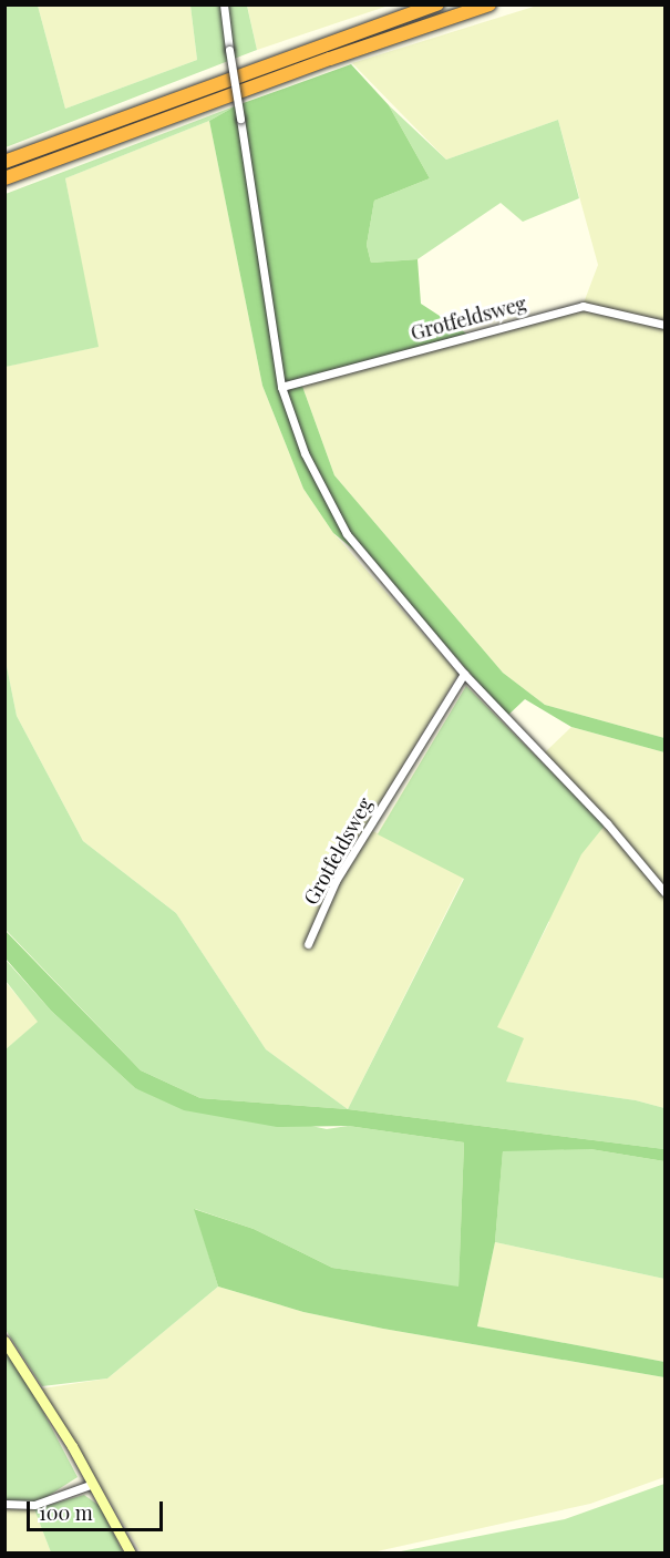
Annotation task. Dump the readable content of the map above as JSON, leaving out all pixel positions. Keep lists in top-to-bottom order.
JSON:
{
  "streets": {
    "street": ["Grotfeldsweg"]
  },
  "scale_bar": "100 m"
}
